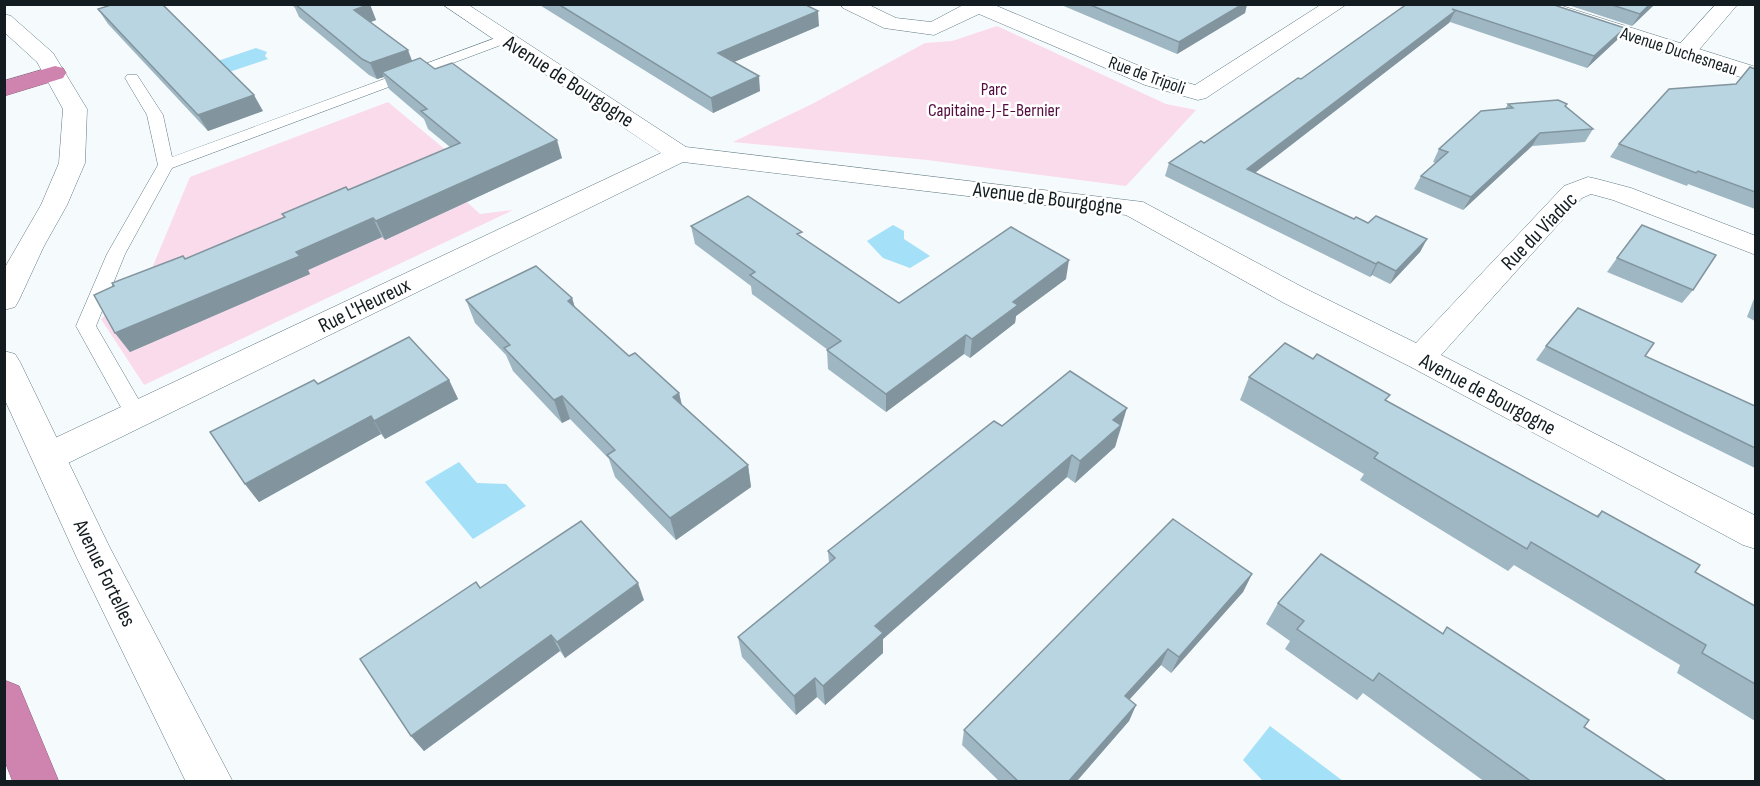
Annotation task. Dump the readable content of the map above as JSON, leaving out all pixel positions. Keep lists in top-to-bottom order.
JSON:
{
  "streets": {
    "street": [
      "Avenue Duchesneau",
      "Rue de Tripoli",
      "Avenue de Bourgogne",
      "Rue du Viaduc",
      "Rue L'Heureux",
      "Avenue Fortelles"
    ]
  },
  "crossings": [
    ["Avenue de Bourgogne", "Rue du Viaduc"],
    ["Avenue de Bourgogne", "Rue L'Heureux"],
    ["Rue L'Heureux", "Avenue Fortelles"]
  ],
  "parks": ["Parc Capitaine-J-E-Bernier"]
}
